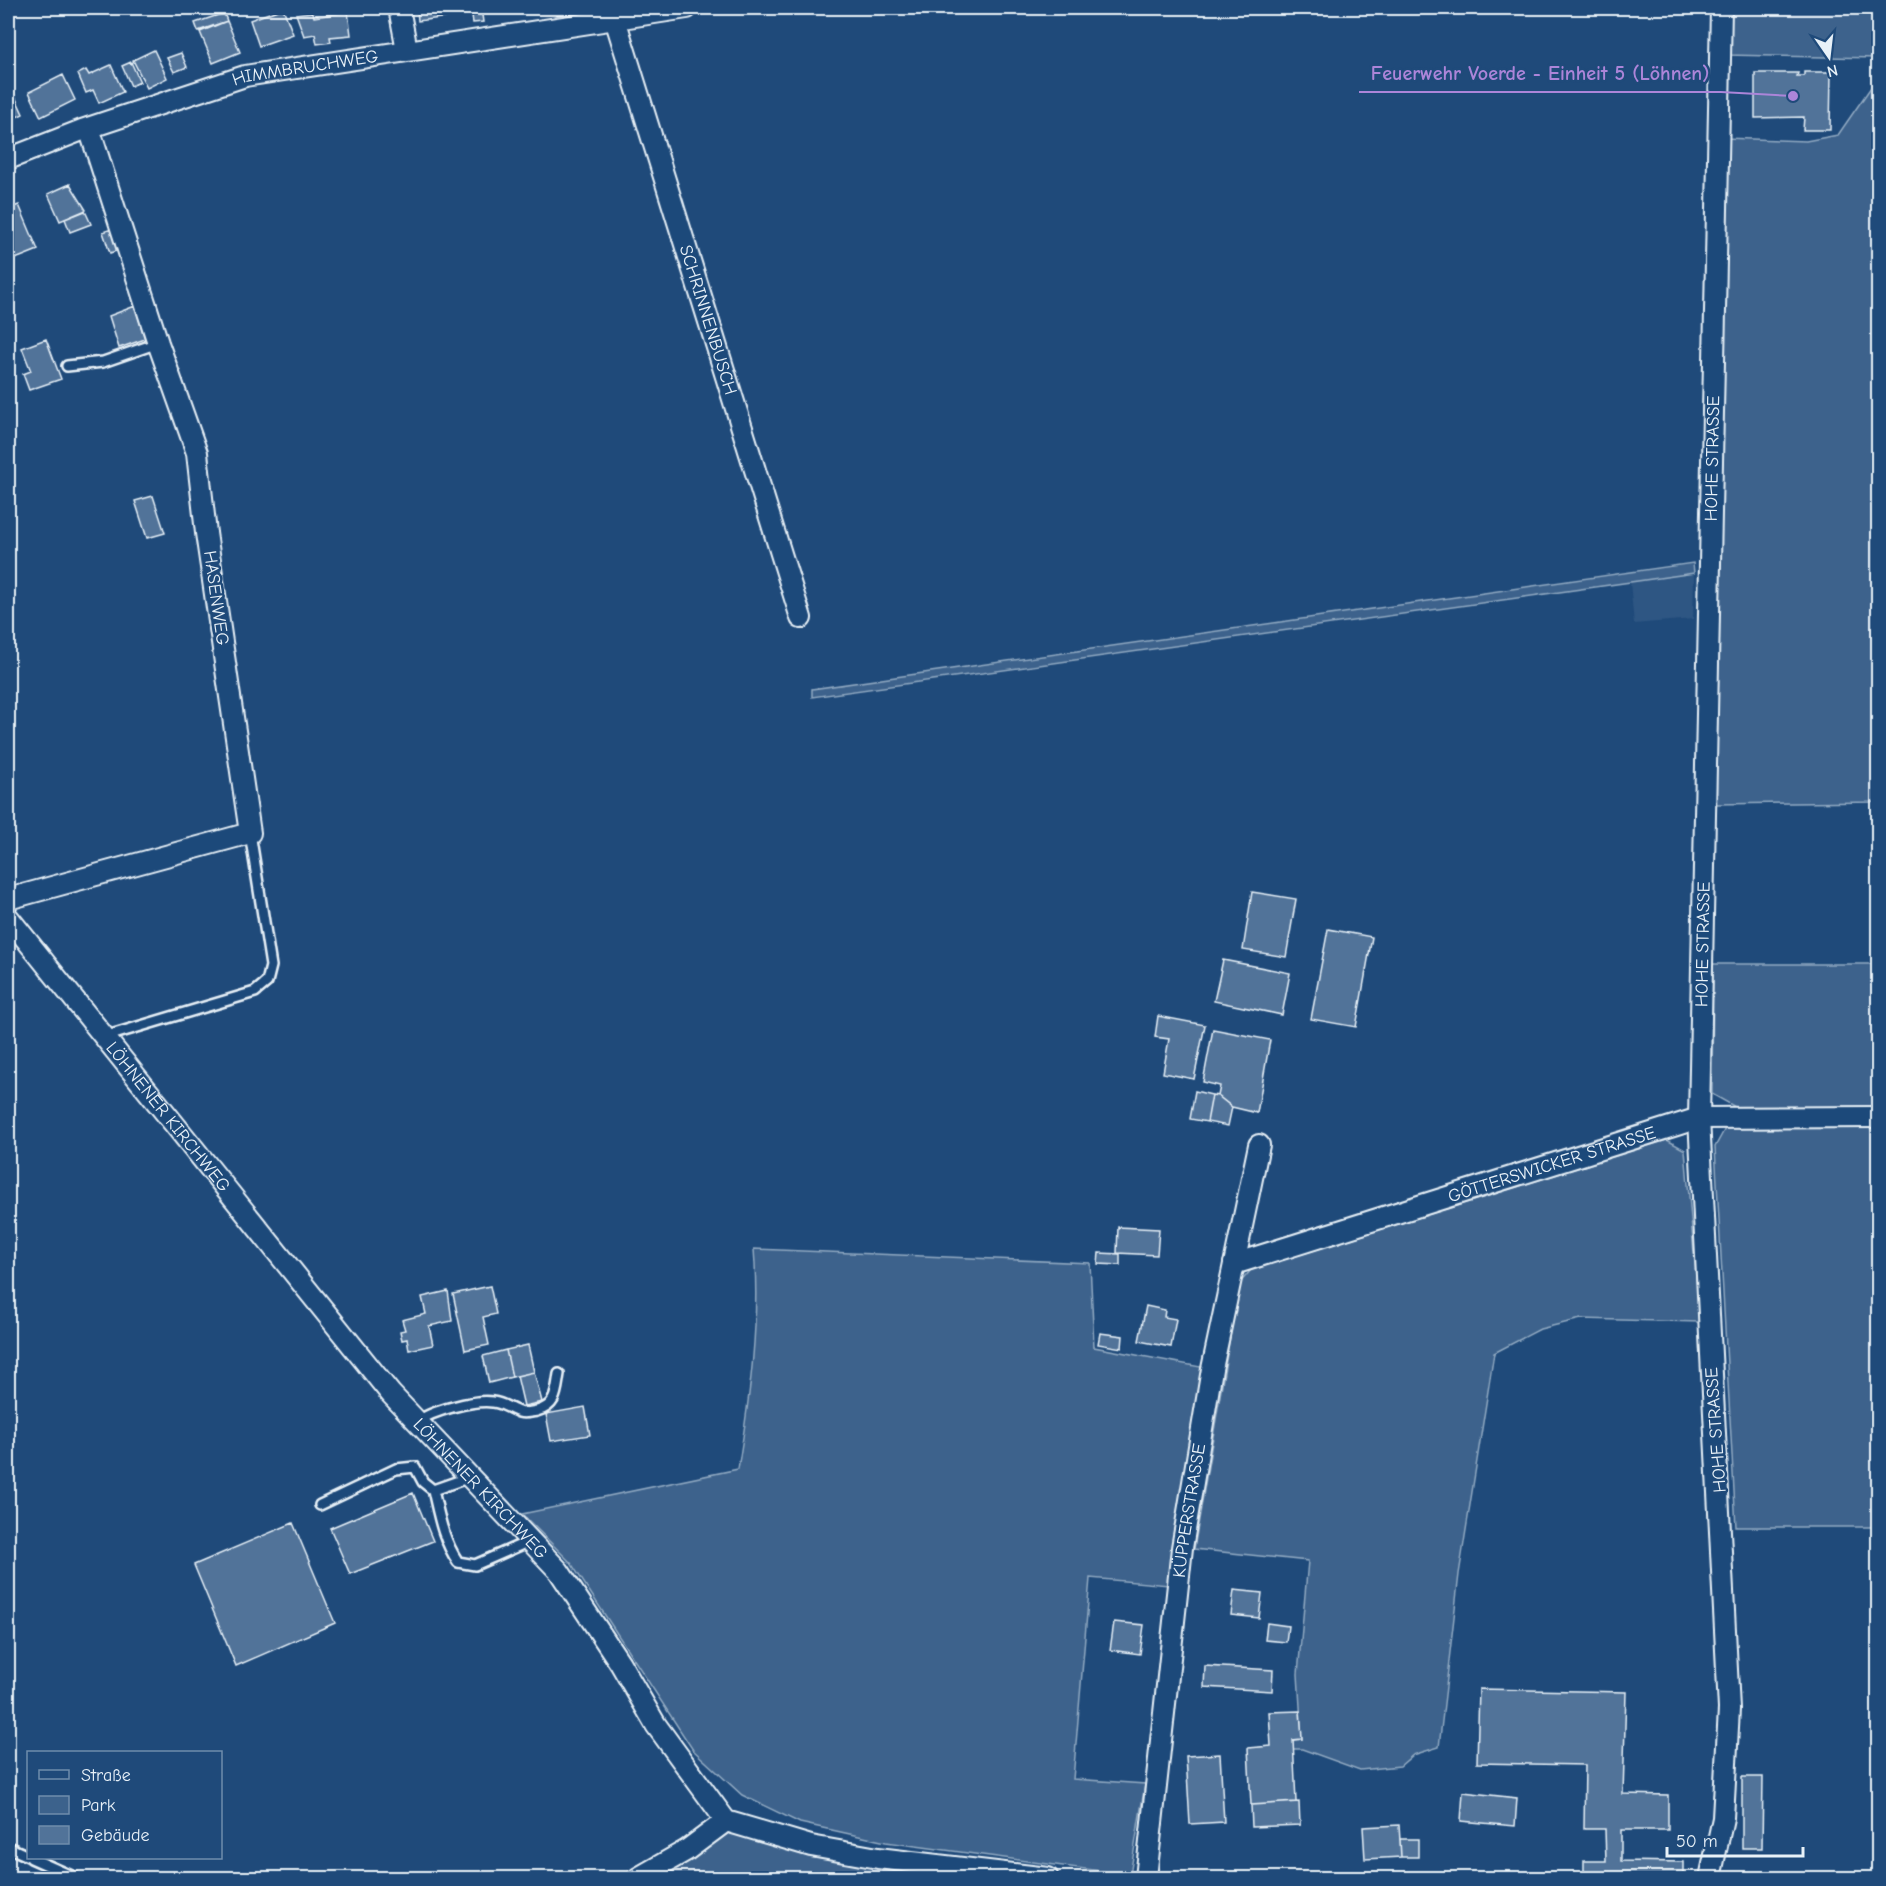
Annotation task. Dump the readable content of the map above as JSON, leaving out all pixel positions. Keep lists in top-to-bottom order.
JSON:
{
  "streets": {
    "street": [
      "HIMMBRUCHWEG",
      "SCHRINNENBUSCH",
      "HOHE STRASSE",
      "HASENWEG",
      "LÖHNENER KIRCHWEG",
      "GÖTTERSWICKER STRASSE",
      "KÜPPERSTRASSE"
    ]
  },
  "crossings": [
    ["HIMMBRUCHWEG", "SCHRINNENBUSCH"],
    ["HIMMBRUCHWEG", "HASENWEG"],
    ["HOHE STRASSE", "GÖTTERSWICKER STRASSE"],
    ["GÖTTERSWICKER STRASSE", "KÜPPERSTRASSE"]
  ],
  "places": ["Feuerwehr Voerde - Einheit 5 (Löhnen)"],
  "legend": ["Straße", "Park", "Gebäude"],
  "scale_bar": "50 m",
  "north": "bottom"
}
